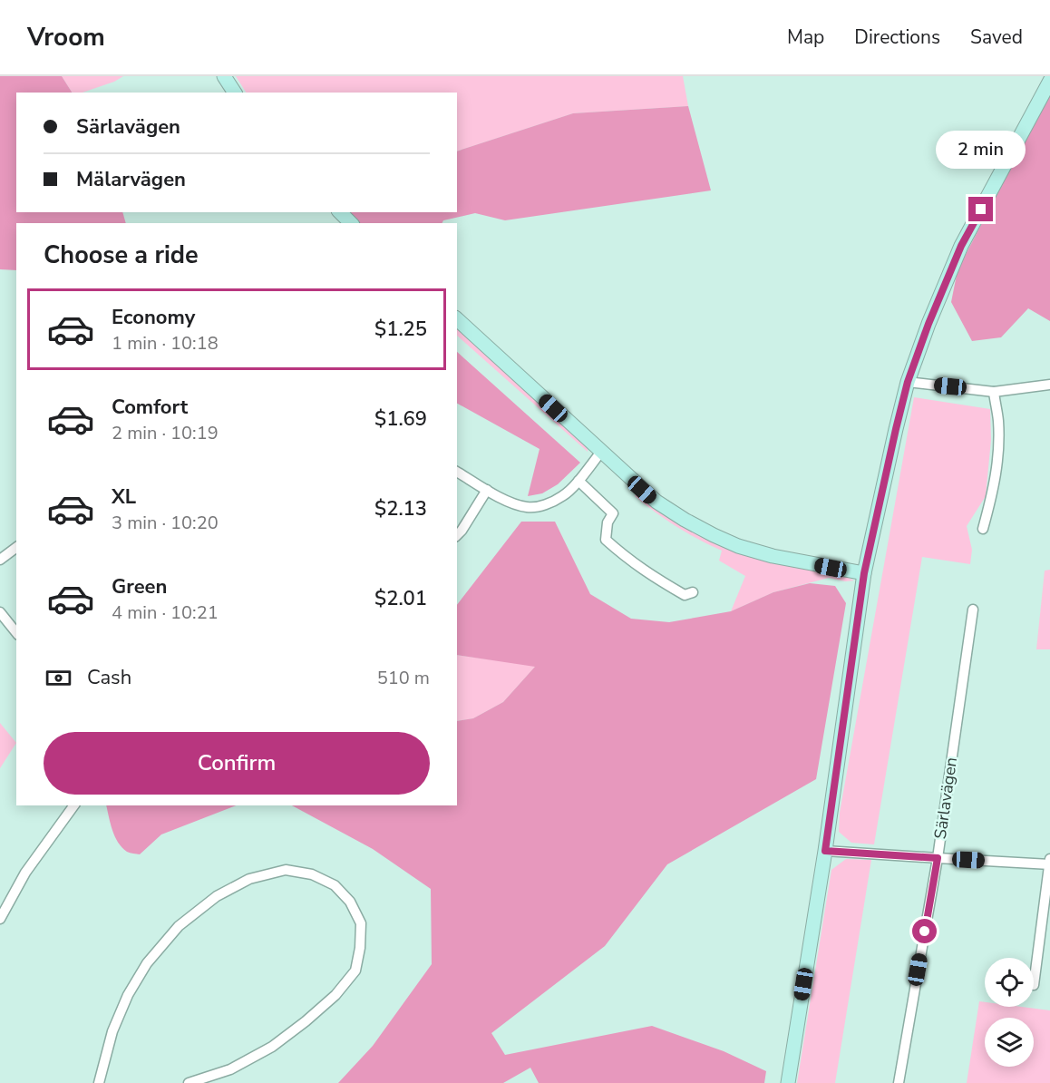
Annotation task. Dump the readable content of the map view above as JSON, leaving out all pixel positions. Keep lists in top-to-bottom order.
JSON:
{
  "streets": {
    "street": ["Särlavägen"]
  },
  "page": {
    "header": "Vroom",
    "nav": ["Map", "Directions", "Saved"],
    "banner": ["Särlavägen", "Mälarvägen"],
    "bubble": "2 min",
    "heading": "Choose a ride",
    "list": [
      {
        "name": "Economy",
        "note": "1 min · 10:18",
        "value": "$1.25"
      },
      {
        "name": "Comfort",
        "note": "2 min · 10:19",
        "value": "$1.69"
      },
      {
        "name": "XL",
        "note": "3 min · 10:20",
        "value": "$2.13"
      },
      {
        "name": "Green",
        "note": "4 min · 10:21",
        "value": "$2.01"
      }
    ],
    "pay": ["Cash", "510 m"],
    "buttons": "Confirm"
  }
}
